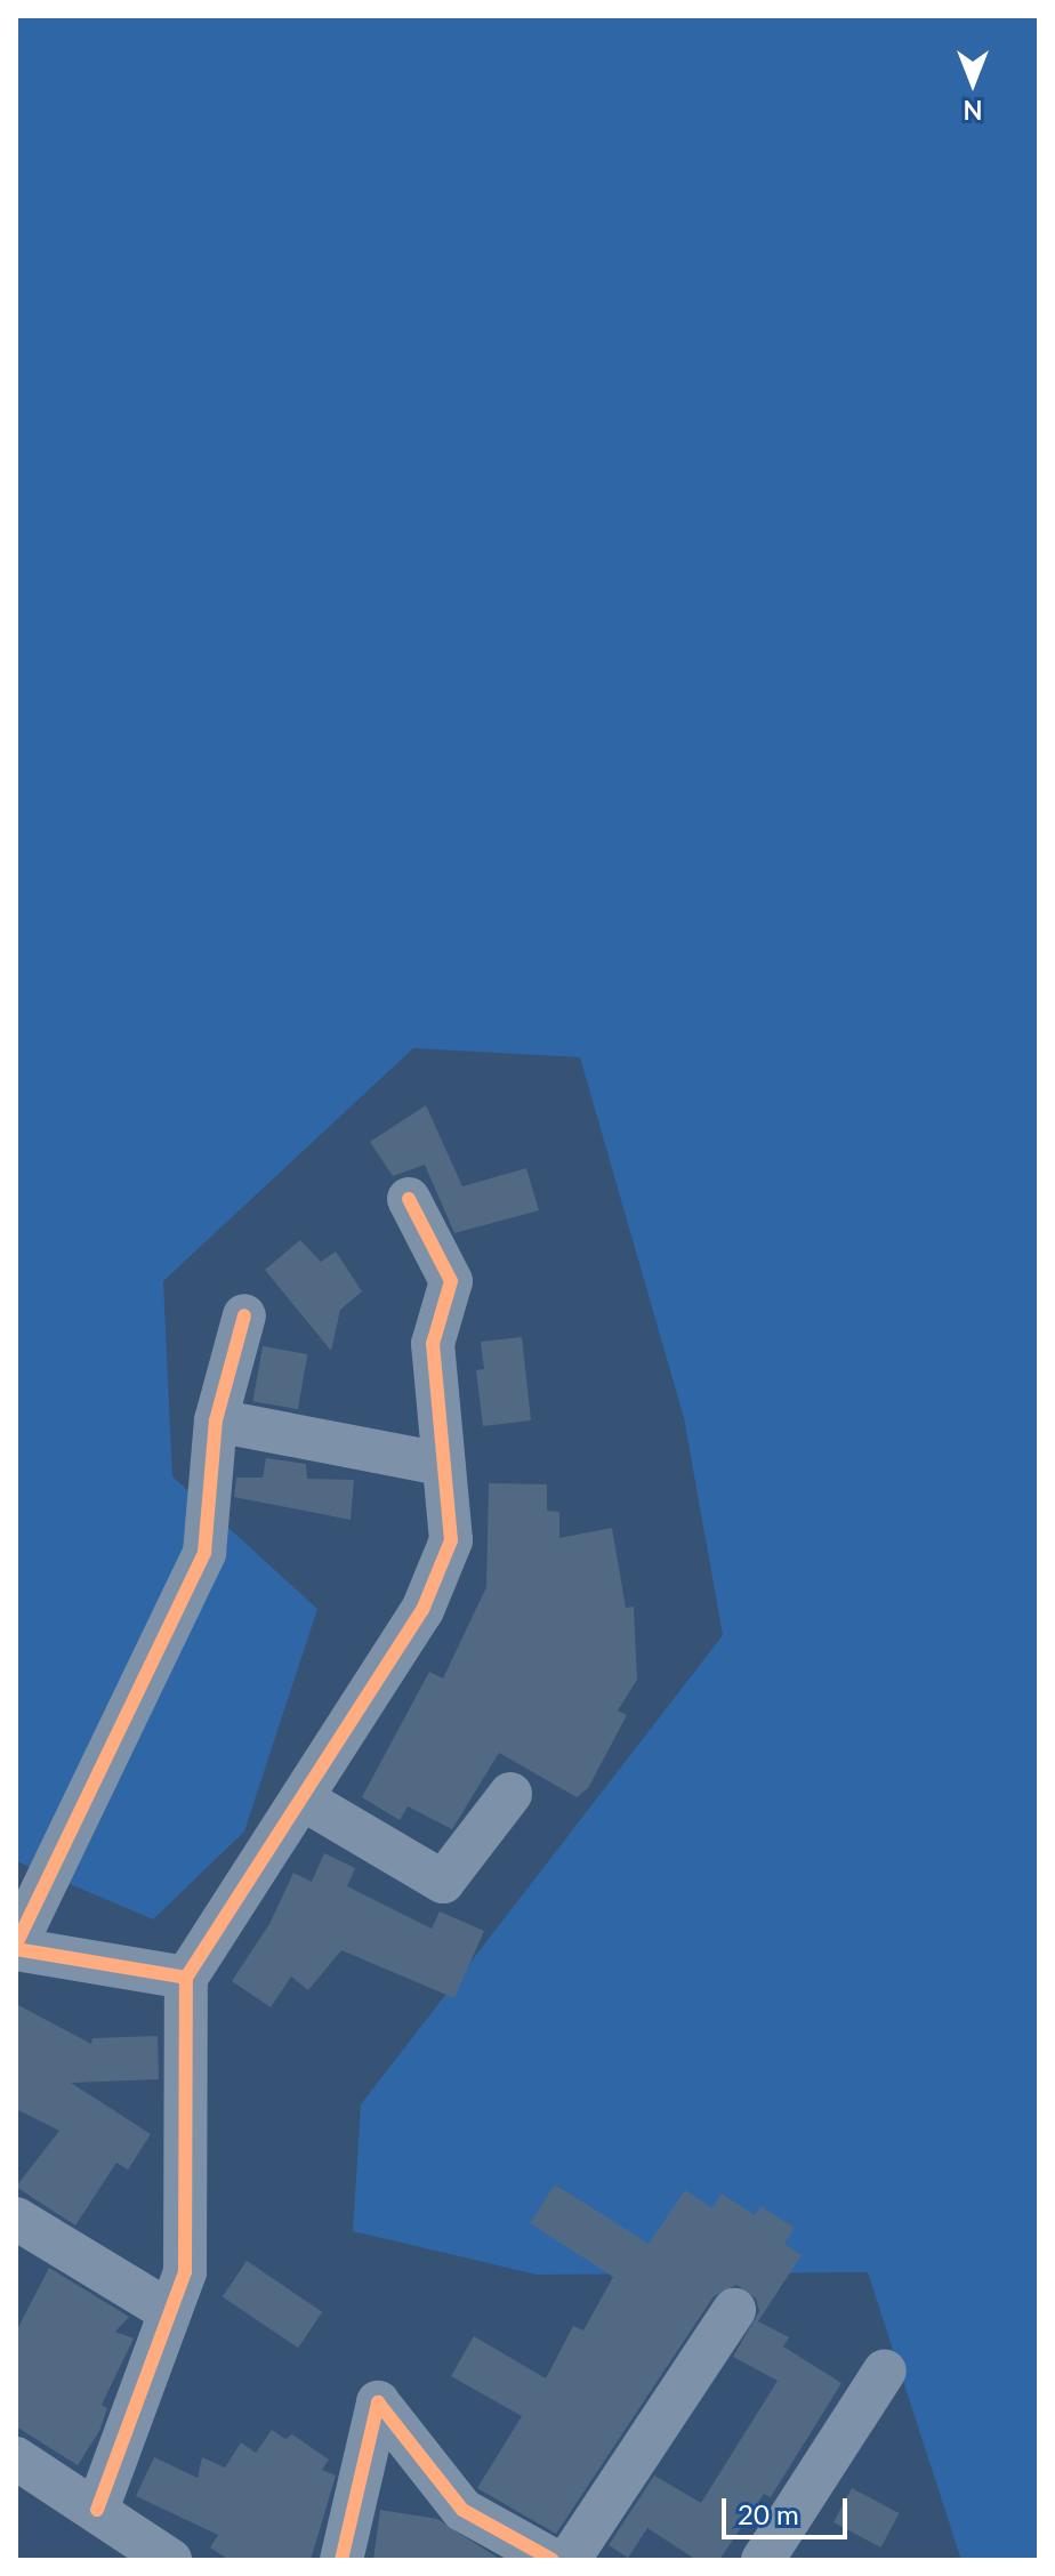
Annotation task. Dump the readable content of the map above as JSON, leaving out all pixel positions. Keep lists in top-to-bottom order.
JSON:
{
  "scale_bar": "20 m",
  "north": "bottom"
}
